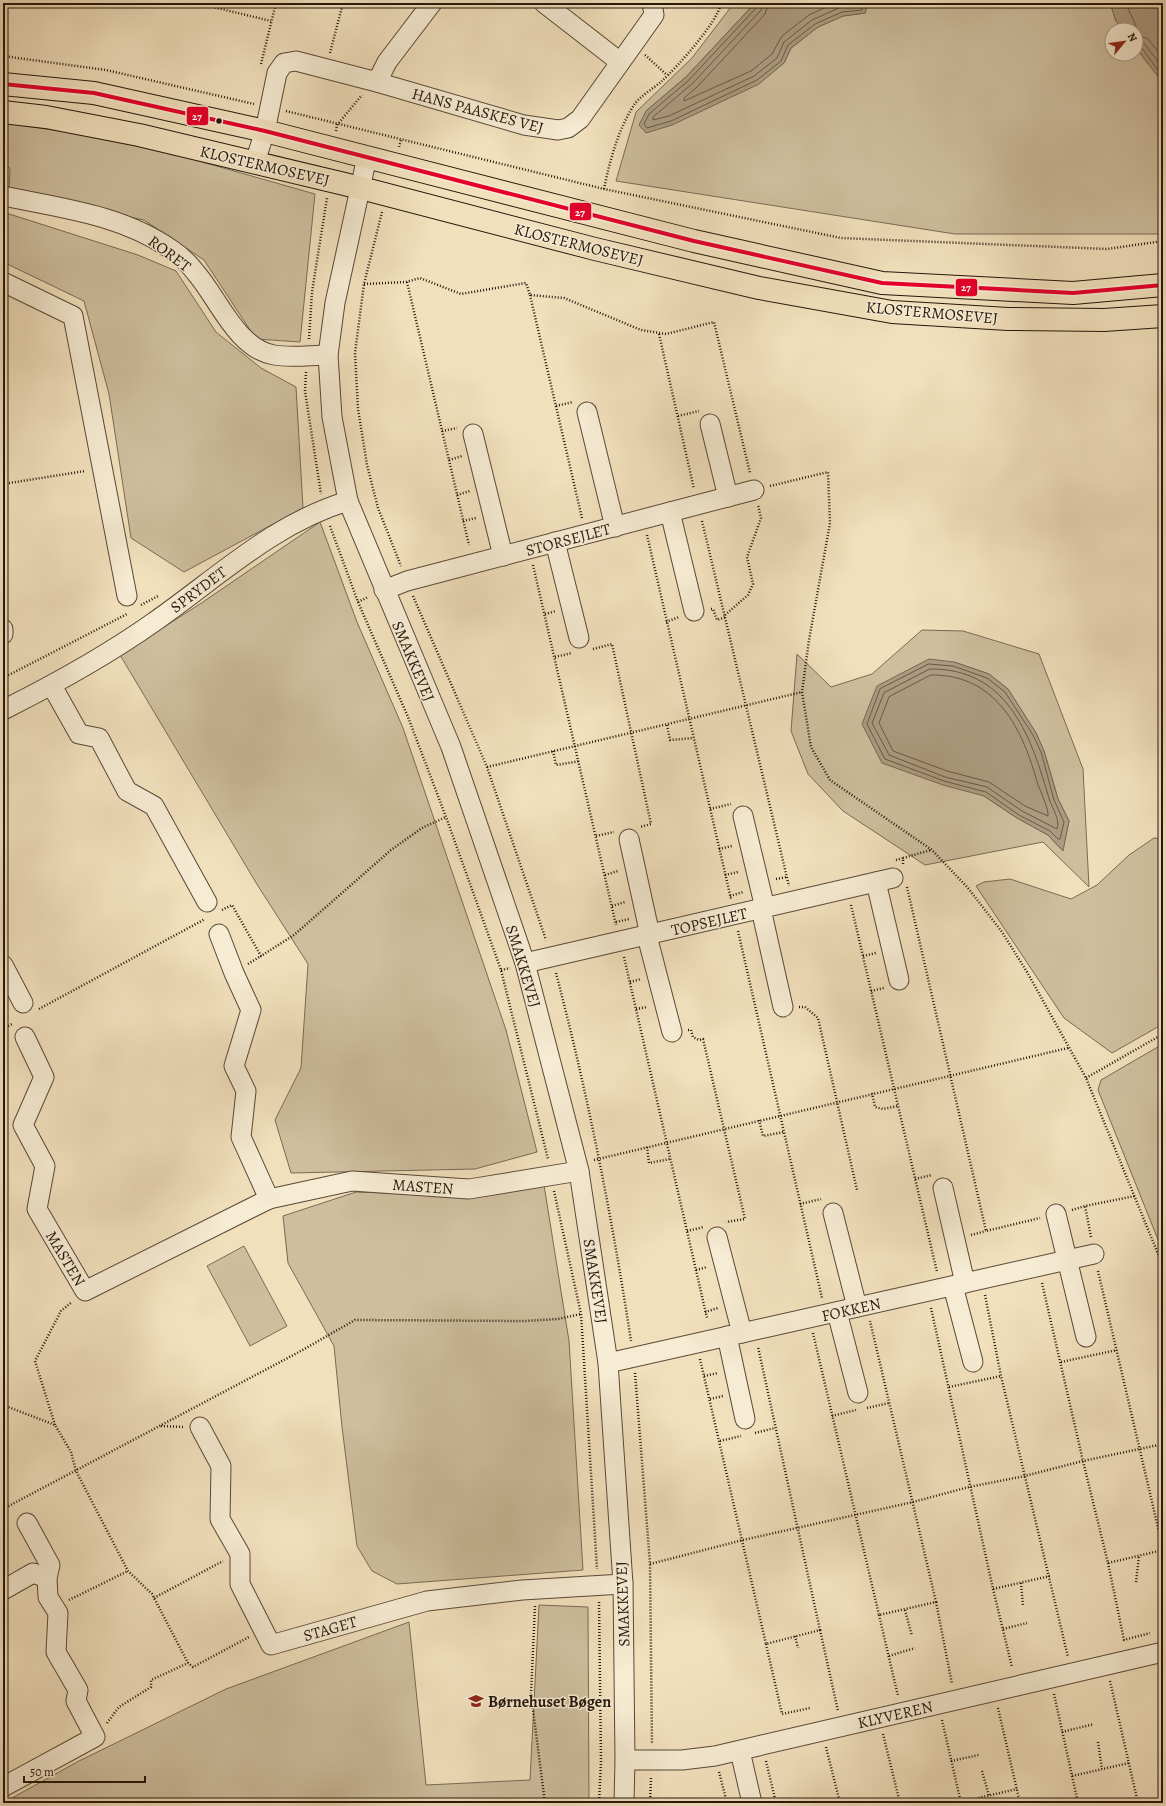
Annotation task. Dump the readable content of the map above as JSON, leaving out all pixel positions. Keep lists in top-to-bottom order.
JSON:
{
  "streets": {
    "main road": ["KLOSTERMOSEVEJ"],
    "street": [
      "HANS PAASKES VEJ",
      "RORET",
      "STORSEJLET",
      "SPRYDET",
      "SMAKKEVEJ",
      "TOPSEJLET",
      "MASTEN",
      "FOKKEN",
      "STAGET",
      "KLYVEREN"
    ]
  },
  "crossings": [
    ["HANS PAASKES VEJ", "KLOSTERMOSEVEJ"],
    ["KLOSTERMOSEVEJ", "SMAKKEVEJ"],
    ["RORET", "SMAKKEVEJ"],
    ["STORSEJLET", "SMAKKEVEJ"],
    ["SPRYDET", "SMAKKEVEJ"],
    ["SMAKKEVEJ", "TOPSEJLET"],
    ["SMAKKEVEJ", "MASTEN"],
    ["SMAKKEVEJ", "FOKKEN"],
    ["SMAKKEVEJ", "STAGET"],
    ["SMAKKEVEJ", "KLYVEREN"]
  ],
  "places": {
    "school or university": ["Børnehuset Bøgen"]
  },
  "lines": ["transit line 27"],
  "scale_bar": "50 m",
  "north": "top right"
}
